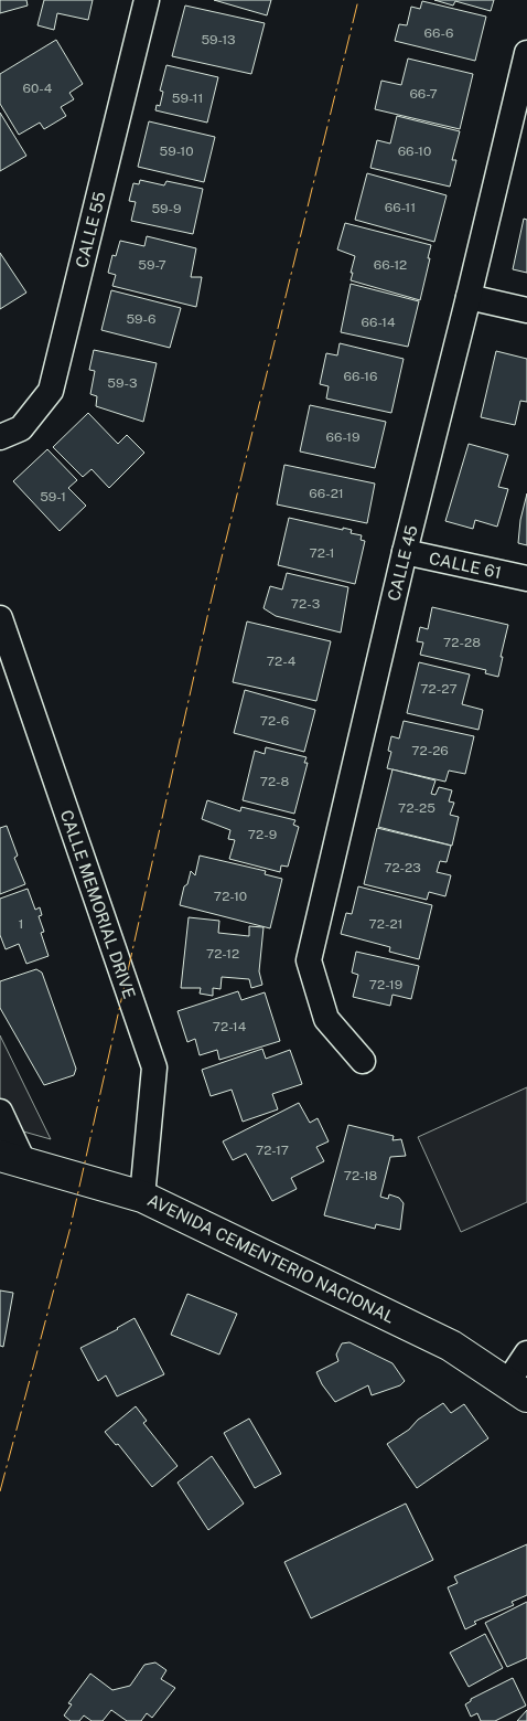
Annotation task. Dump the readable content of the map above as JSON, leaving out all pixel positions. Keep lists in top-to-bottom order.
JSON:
{
  "streets": {
    "street": [
      "CALLE 55",
      "CALLE 45",
      "CALLE 61",
      "CALLE MEMORIAL DRIVE",
      "AVENIDA CEMENTERIO NACIONAL"
    ]
  },
  "crossings": [
    ["CALLE 45", "CALLE 61"],
    ["CALLE MEMORIAL DRIVE", "AVENIDA CEMENTERIO NACIONAL"]
  ],
  "house_numbers": [
    "66-6",
    "59-13",
    "60-4",
    "66-7",
    "59-11",
    "59-10",
    "66-10",
    "66-11",
    "59-9",
    "59-7",
    "66-12",
    "59-6",
    "66-14",
    "66-16",
    "59-3",
    "66-19",
    "66-21",
    "59-1",
    "72-1",
    "72-3",
    "72-28",
    "72-4",
    "72-27",
    "72-6",
    "72-26",
    "72-8",
    "72-25",
    "72-9",
    "72-23",
    "72-10",
    "1",
    "72-21",
    "72-12",
    "72-19",
    "72-14",
    "72-17",
    "72-18"
  ]
}
